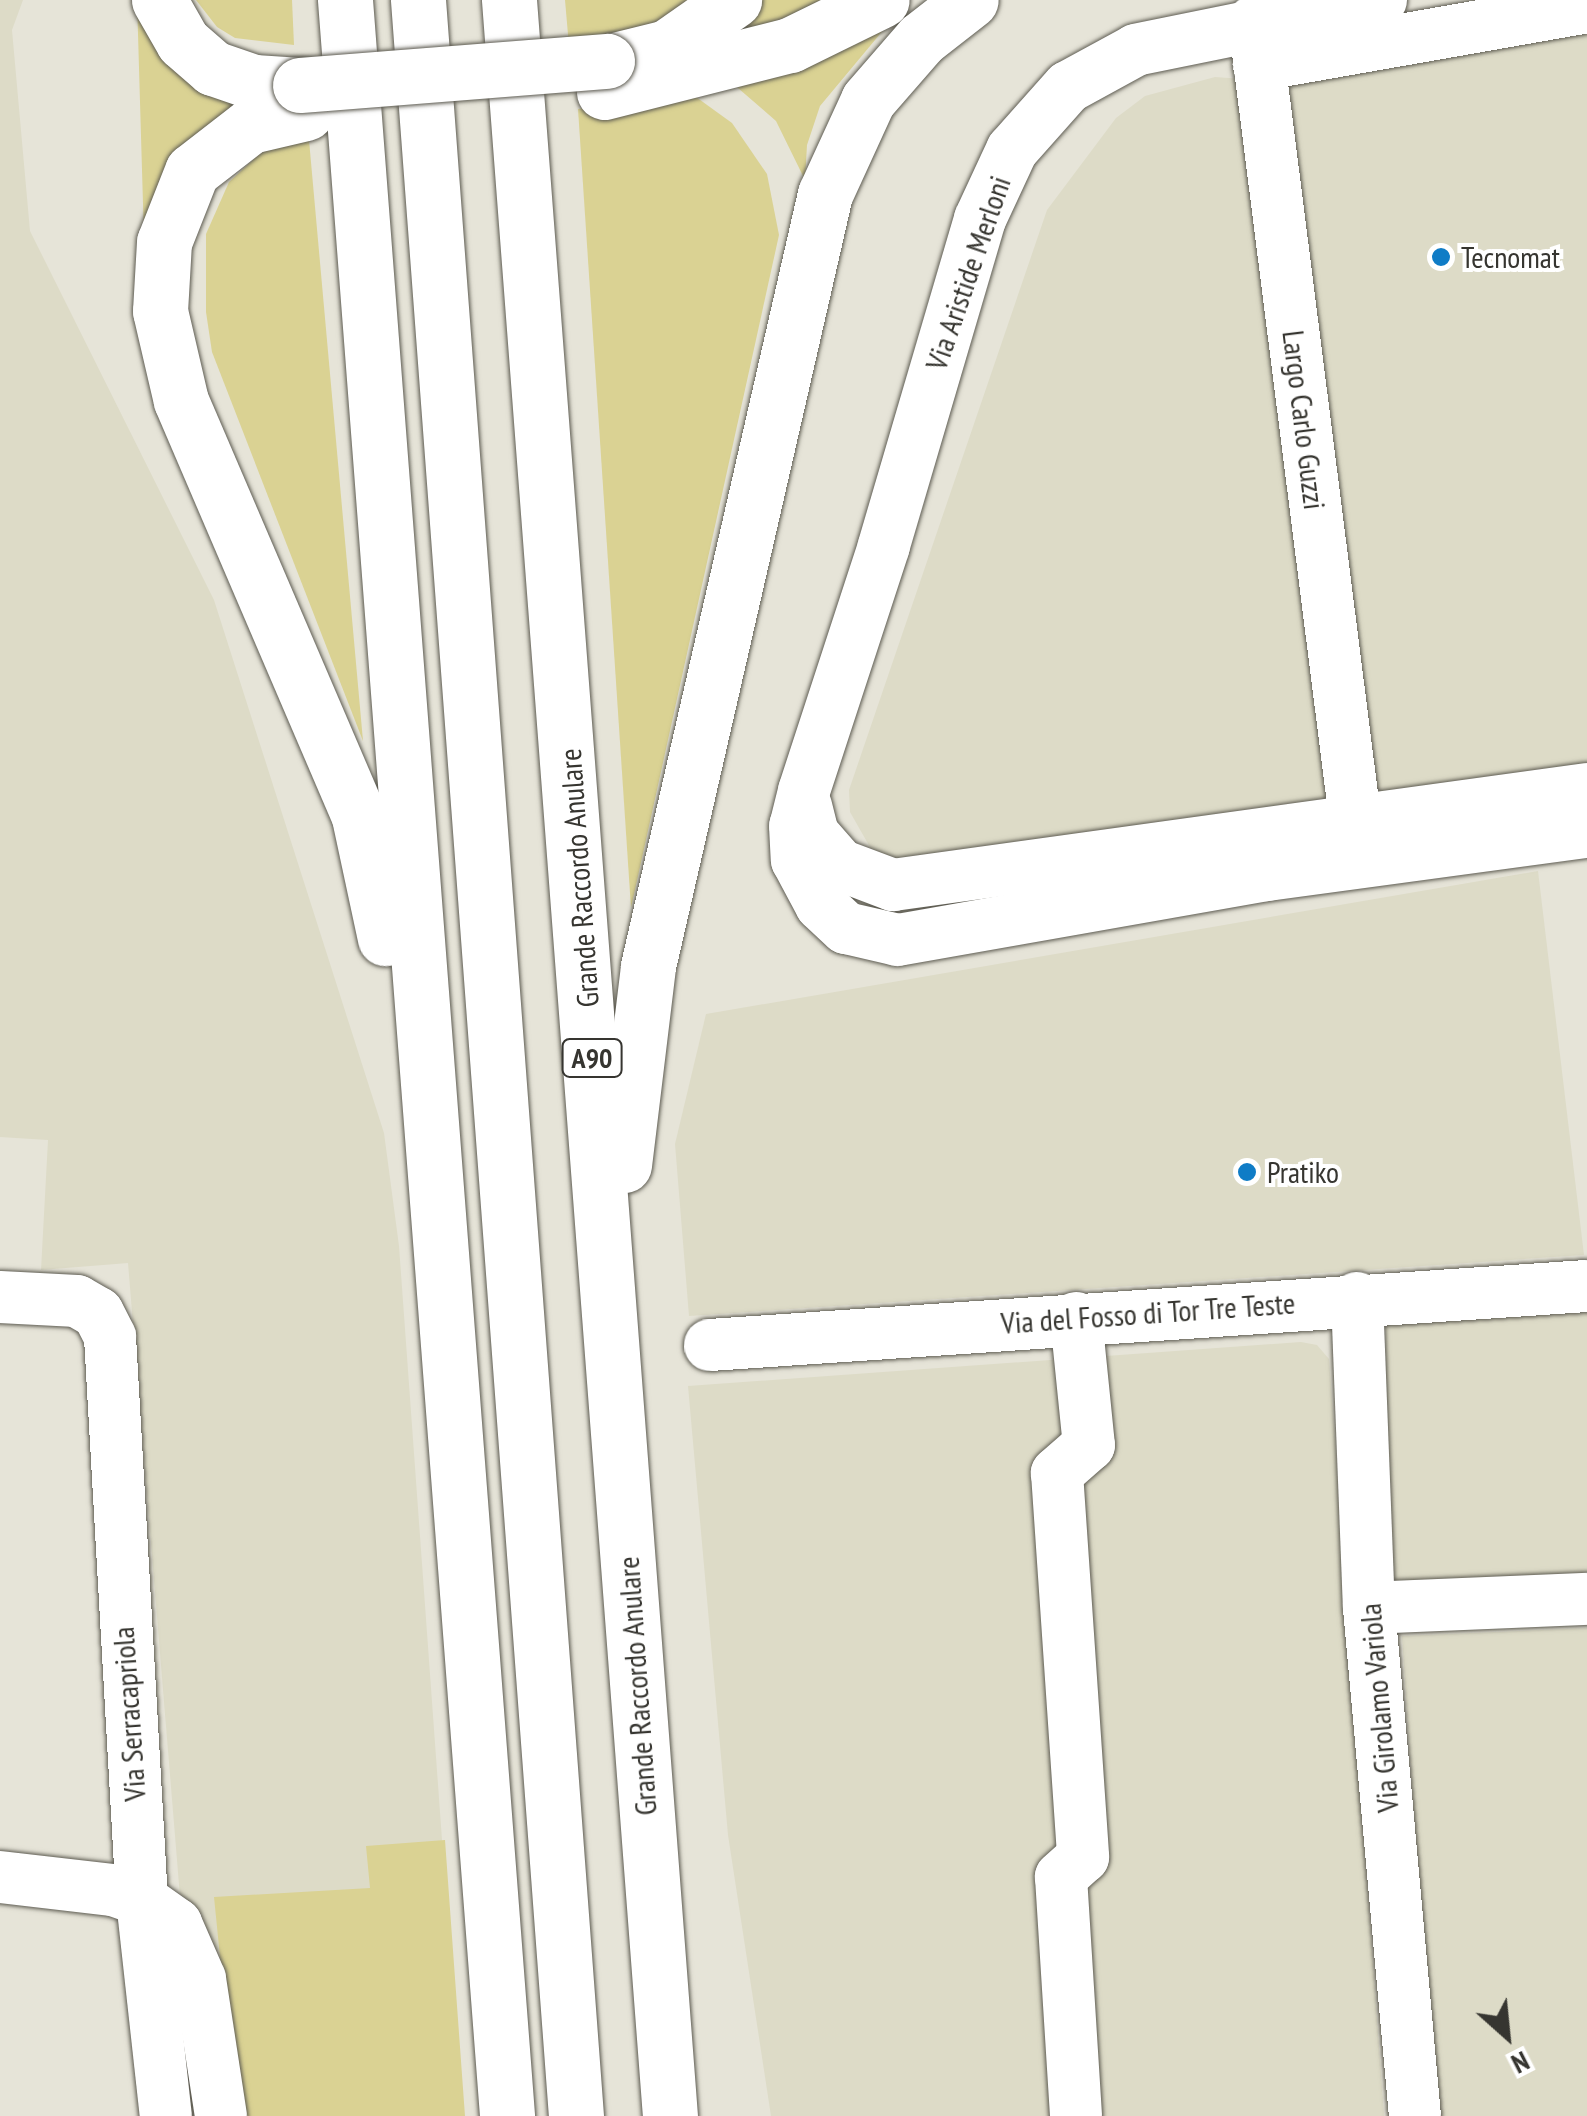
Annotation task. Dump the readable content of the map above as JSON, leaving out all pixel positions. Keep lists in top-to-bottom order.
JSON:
{
  "streets": {
    "highway": ["Grande Raccordo Anulare", "A90"],
    "street": [
      "Via Aristide Merloni",
      "Largo Carlo Guzzi",
      "Via del Fosso di Tor Tre Teste",
      "Via Girolamo Variola",
      "Via Serracapriola"
    ]
  },
  "crossings": [
    ["Via Aristide Merloni", "Largo Carlo Guzzi"],
    ["Via del Fosso di Tor Tre Teste", "Via Girolamo Variola"]
  ],
  "places": ["Tecnomat", "Pratiko"],
  "north": "bottom right"
}
